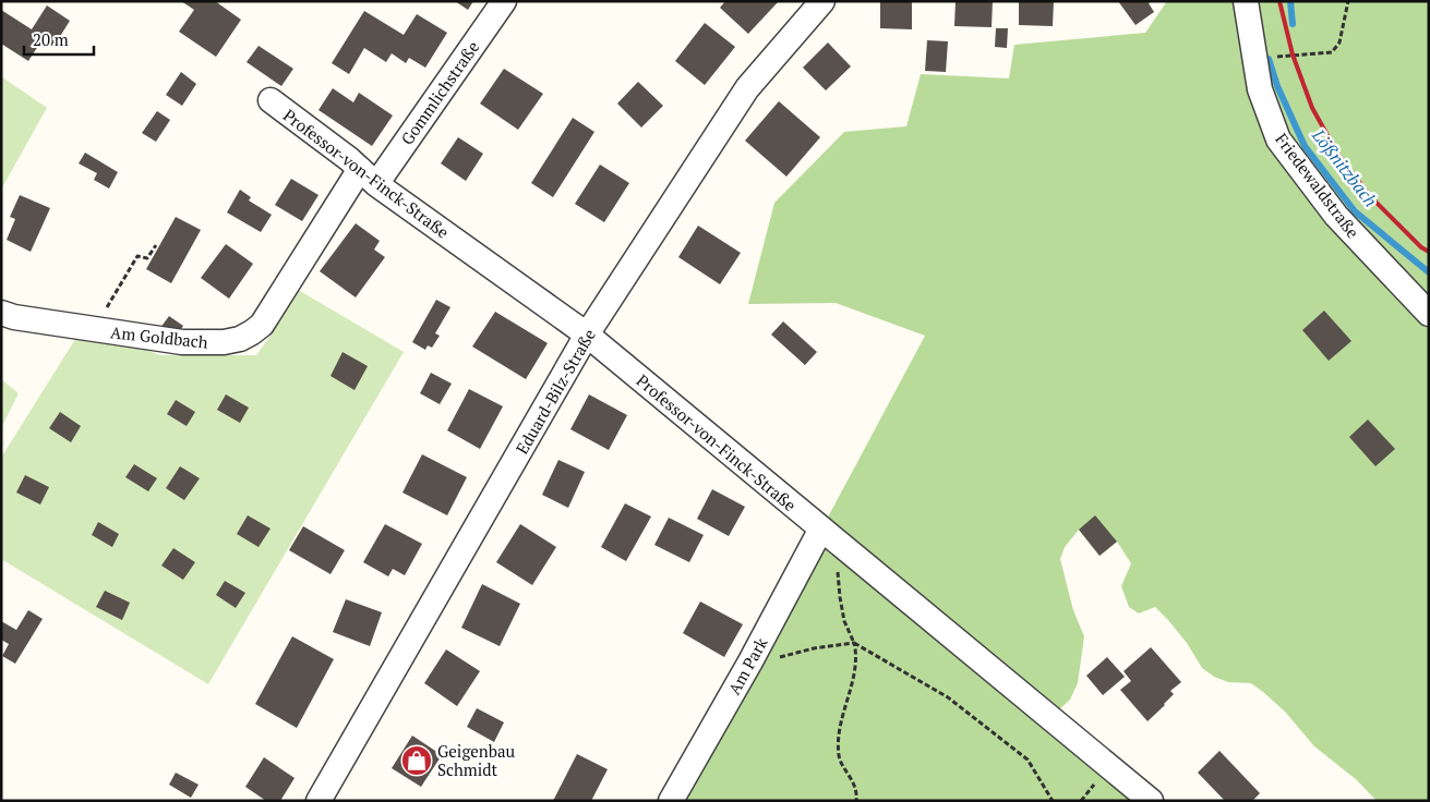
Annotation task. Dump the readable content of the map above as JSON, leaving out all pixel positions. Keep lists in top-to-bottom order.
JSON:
{
  "streets": {
    "street": [
      "Gommlichstraße",
      "Professor-von-Finck-Straße",
      "Friedewaldstraße",
      "Am Goldbach",
      "Eduard-Bilz-Straße",
      "Am Park"
    ]
  },
  "crossings": [
    ["Gommlichstraße", "Professor-von-Finck-Straße"],
    ["Gommlichstraße", "Am Goldbach"],
    ["Professor-von-Finck-Straße", "Am Goldbach"],
    ["Professor-von-Finck-Straße", "Eduard-Bilz-Straße"],
    ["Professor-von-Finck-Straße", "Am Park"]
  ],
  "water": ["Lößnitzbach"],
  "places": {
    "shop": ["Geigenbau Schmidt"]
  },
  "scale_bar": "20 m"
}
